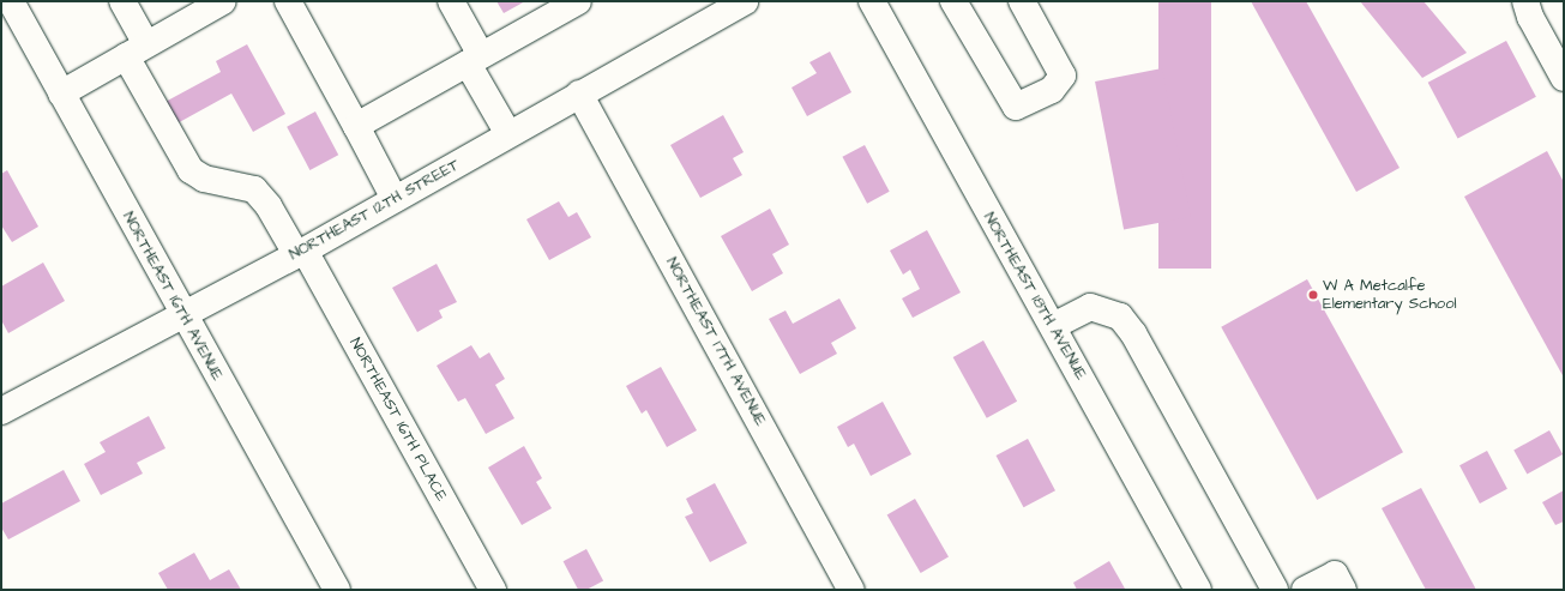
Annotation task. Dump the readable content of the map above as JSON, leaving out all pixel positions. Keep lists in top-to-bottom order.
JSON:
{
  "streets": {
    "street": [
      "NORTHEAST 12TH STREET",
      "NORTHEAST 16TH AVENUE",
      "NORTHEAST 18TH AVENUE",
      "NORTHEAST 17TH AVENUE",
      "NORTHEAST 16TH PLACE"
    ]
  },
  "crossings": [
    ["NORTHEAST 12TH STREET", "NORTHEAST 16TH AVENUE"],
    ["NORTHEAST 12TH STREET", "NORTHEAST 17TH AVENUE"],
    ["NORTHEAST 12TH STREET", "NORTHEAST 16TH PLACE"]
  ],
  "places": ["W A Metcalfe Elementary School"]
}
